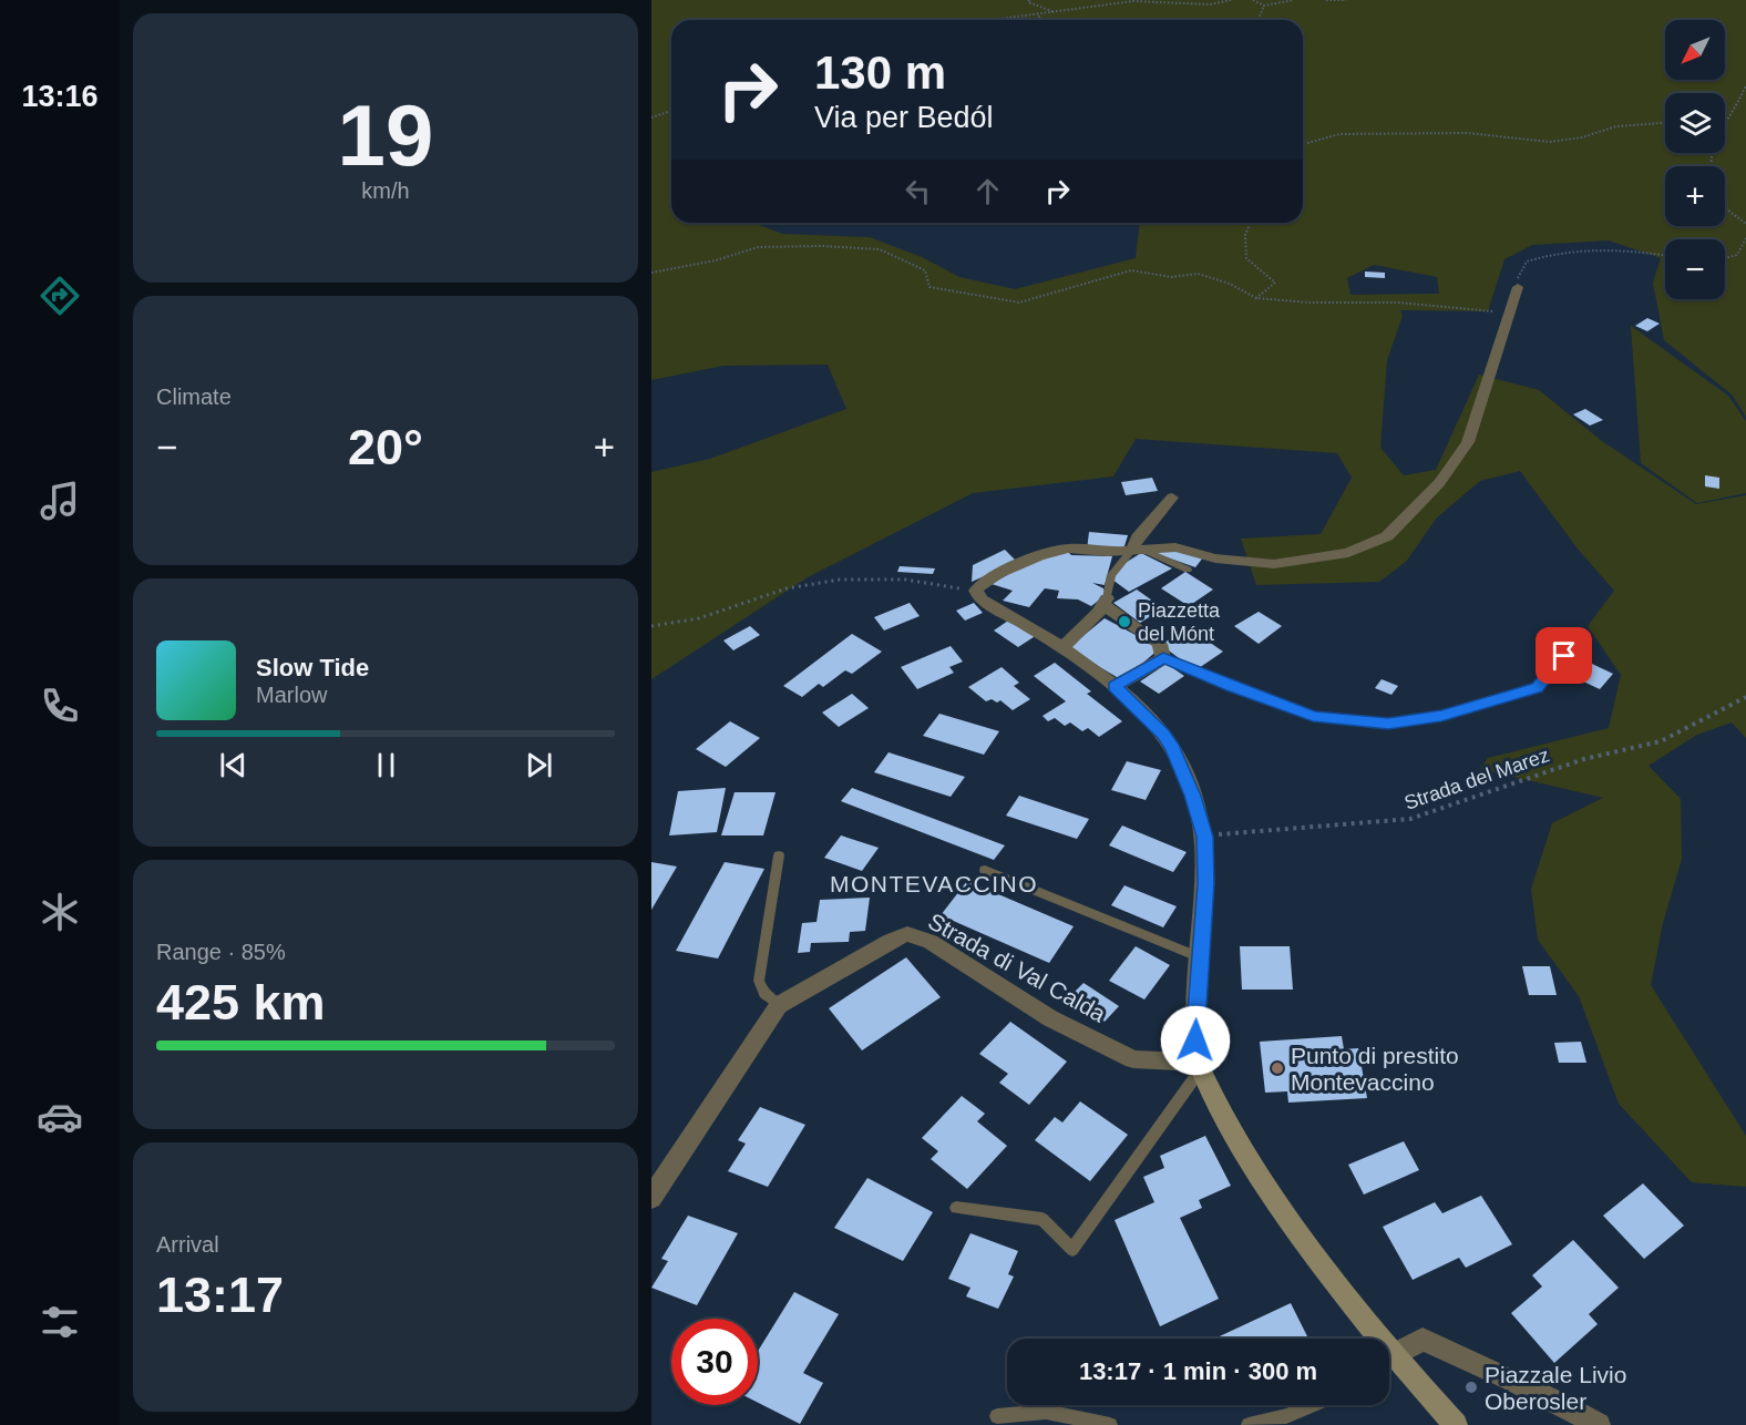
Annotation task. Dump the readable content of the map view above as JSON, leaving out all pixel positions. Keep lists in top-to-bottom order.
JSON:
{
  "streets": {
    "street": ["Strada di Val Calda"],
    "path": ["Strada del Marez"]
  },
  "districts": ["MONTEVACCINO"],
  "places": ["Piazzetta del Mónt", "Punto di prestito Montevaccino", "Piazzale Livio Oberosler"],
  "north": "bottom left",
  "page": {
    "tabs": "13:16",
    "tile": [
      ["19", "km/h"],
      "Climate",
      ["Range · 85%", "425 km"],
      ["Arrival", "13:17"]
    ],
    "map_buttons": ["+", "−"],
    "turn": ["130 m", "Via per Bedól"],
    "heat": ["−", "20°", "+"],
    "song": ["Slow Tide", "Marlow"],
    "limit": "30",
    "trip": "13:17 · 1 min · 300 m"
  }
}
